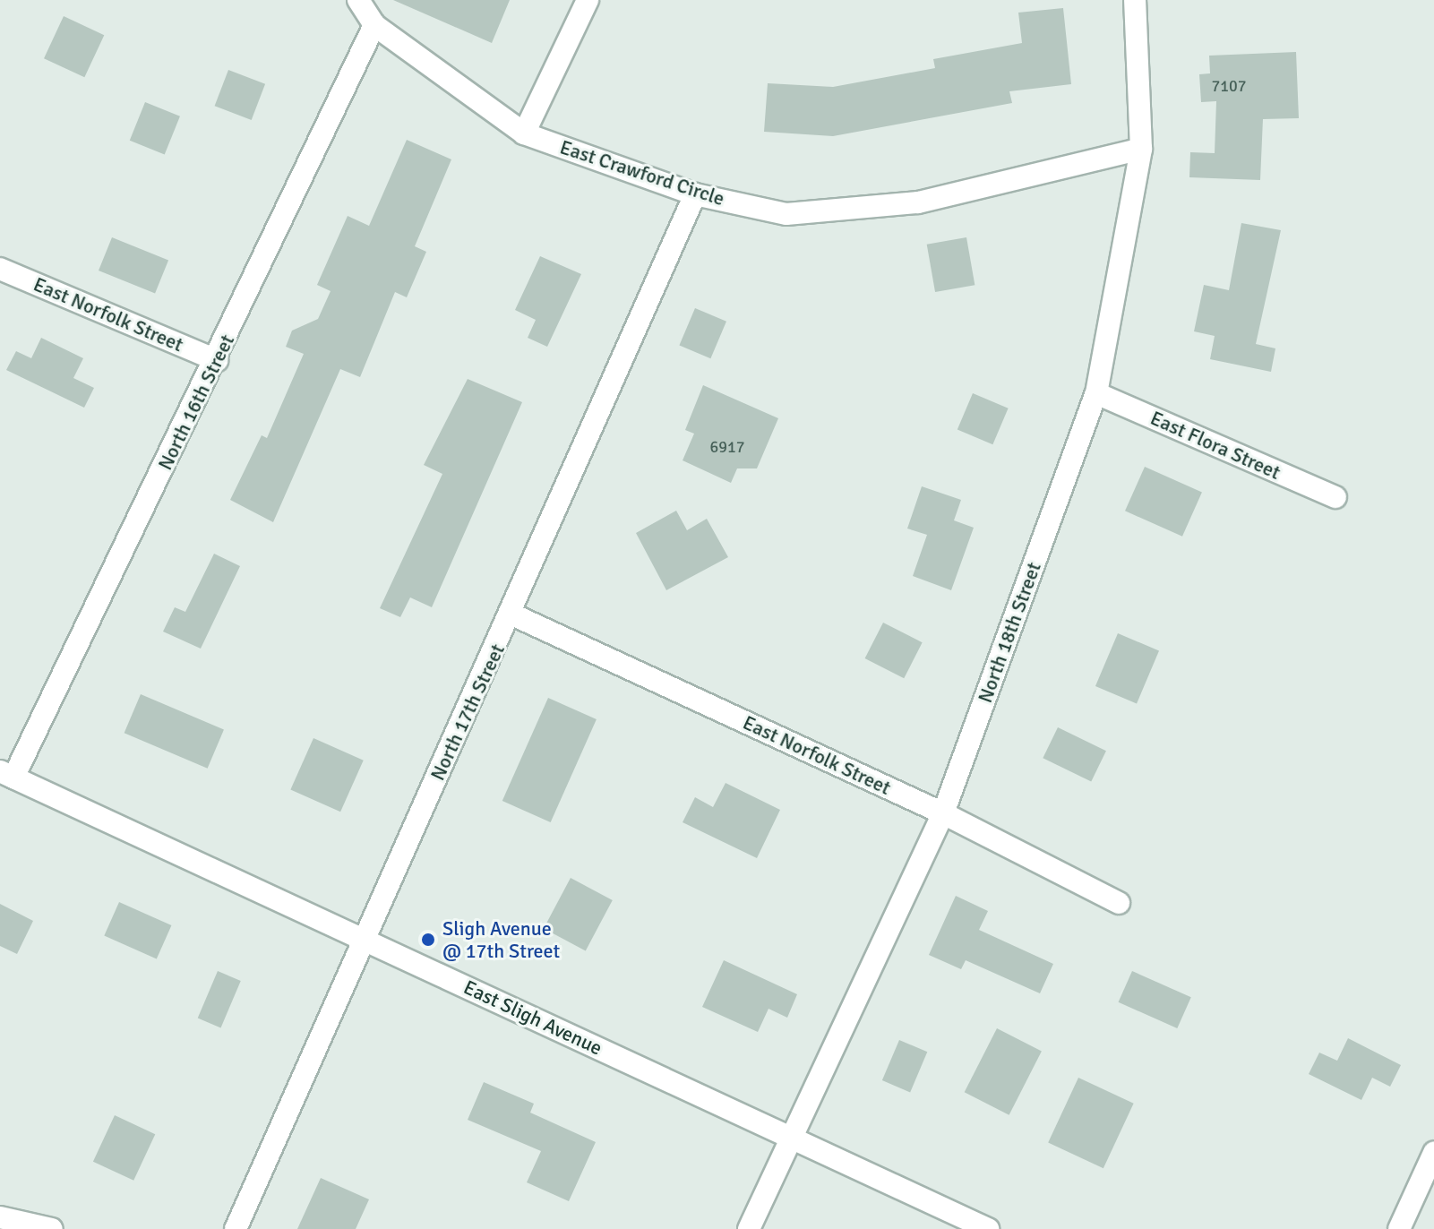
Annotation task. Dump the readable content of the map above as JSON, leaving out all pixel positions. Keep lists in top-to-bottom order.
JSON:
{
  "streets": {
    "street": [
      "East Crawford Circle",
      "East Norfolk Street",
      "North 16th Street",
      "East Flora Street",
      "North 18th Street",
      "North 17th Street",
      "East Sligh Avenue"
    ]
  },
  "crossings": [
    ["East Crawford Circle", "North 16th Street"],
    ["East Crawford Circle", "North 18th Street"],
    ["East Crawford Circle", "North 17th Street"],
    ["East Norfolk Street", "North 16th Street"],
    ["East Norfolk Street", "North 18th Street"],
    ["East Norfolk Street", "North 17th Street"],
    ["North 16th Street", "East Sligh Avenue"],
    ["East Flora Street", "North 18th Street"],
    ["North 18th Street", "East Sligh Avenue"],
    ["North 17th Street", "East Sligh Avenue"]
  ],
  "places": ["Sligh Avenue @ 17th Street"],
  "house_numbers": ["7107", "6917"]
}
